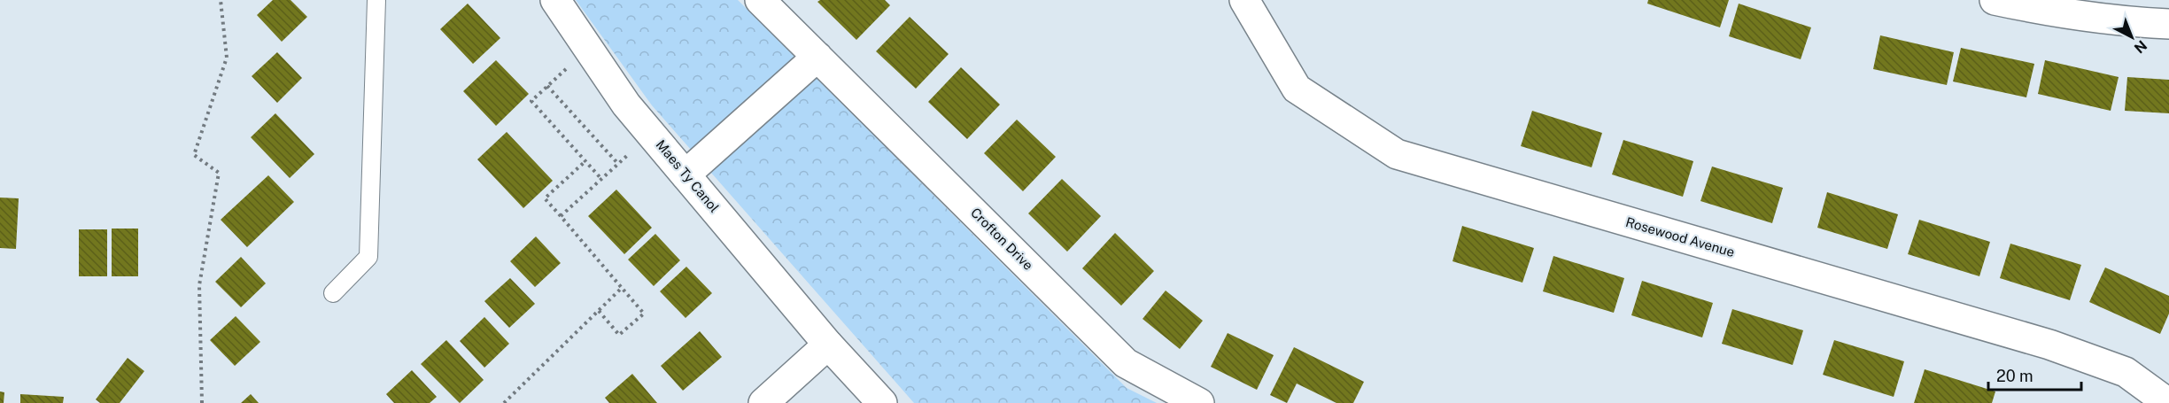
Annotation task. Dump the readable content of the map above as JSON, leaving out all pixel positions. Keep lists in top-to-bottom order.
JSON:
{
  "streets": {
    "street": ["Maes Ty Canol", "Rosewood Avenue", "Crofton Drive"]
  },
  "scale_bar": "20 m",
  "north": "bottom right"
}
